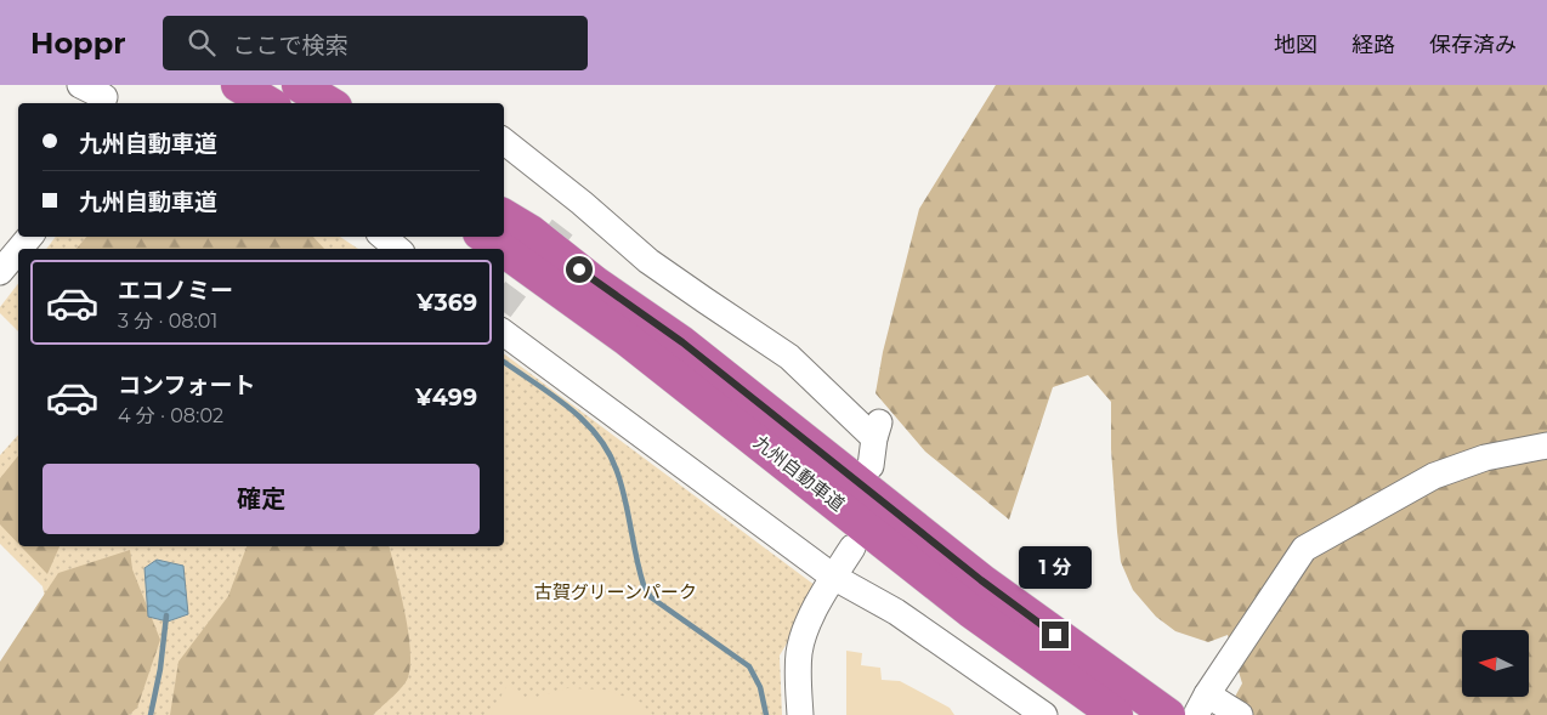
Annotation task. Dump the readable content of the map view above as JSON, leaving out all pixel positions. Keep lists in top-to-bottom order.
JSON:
{
  "streets": {
    "highway": ["九州自動車道"]
  },
  "parks": ["古賀グリーンパーク"],
  "north": "left",
  "page": {
    "header": "Hoppr",
    "search": "ここで検索",
    "nav": ["地図", "経路", "保存済み"],
    "banner": ["九州自動車道", "九州自動車道"],
    "list": [
      {
        "name": "エコノミー",
        "note": "3 分 · 08:01",
        "value": "¥369"
      },
      {
        "name": "コンフォート",
        "note": "4 分 · 08:02",
        "value": "¥499"
      }
    ],
    "buttons": "確定",
    "bubble": "1 分"
  }
}
